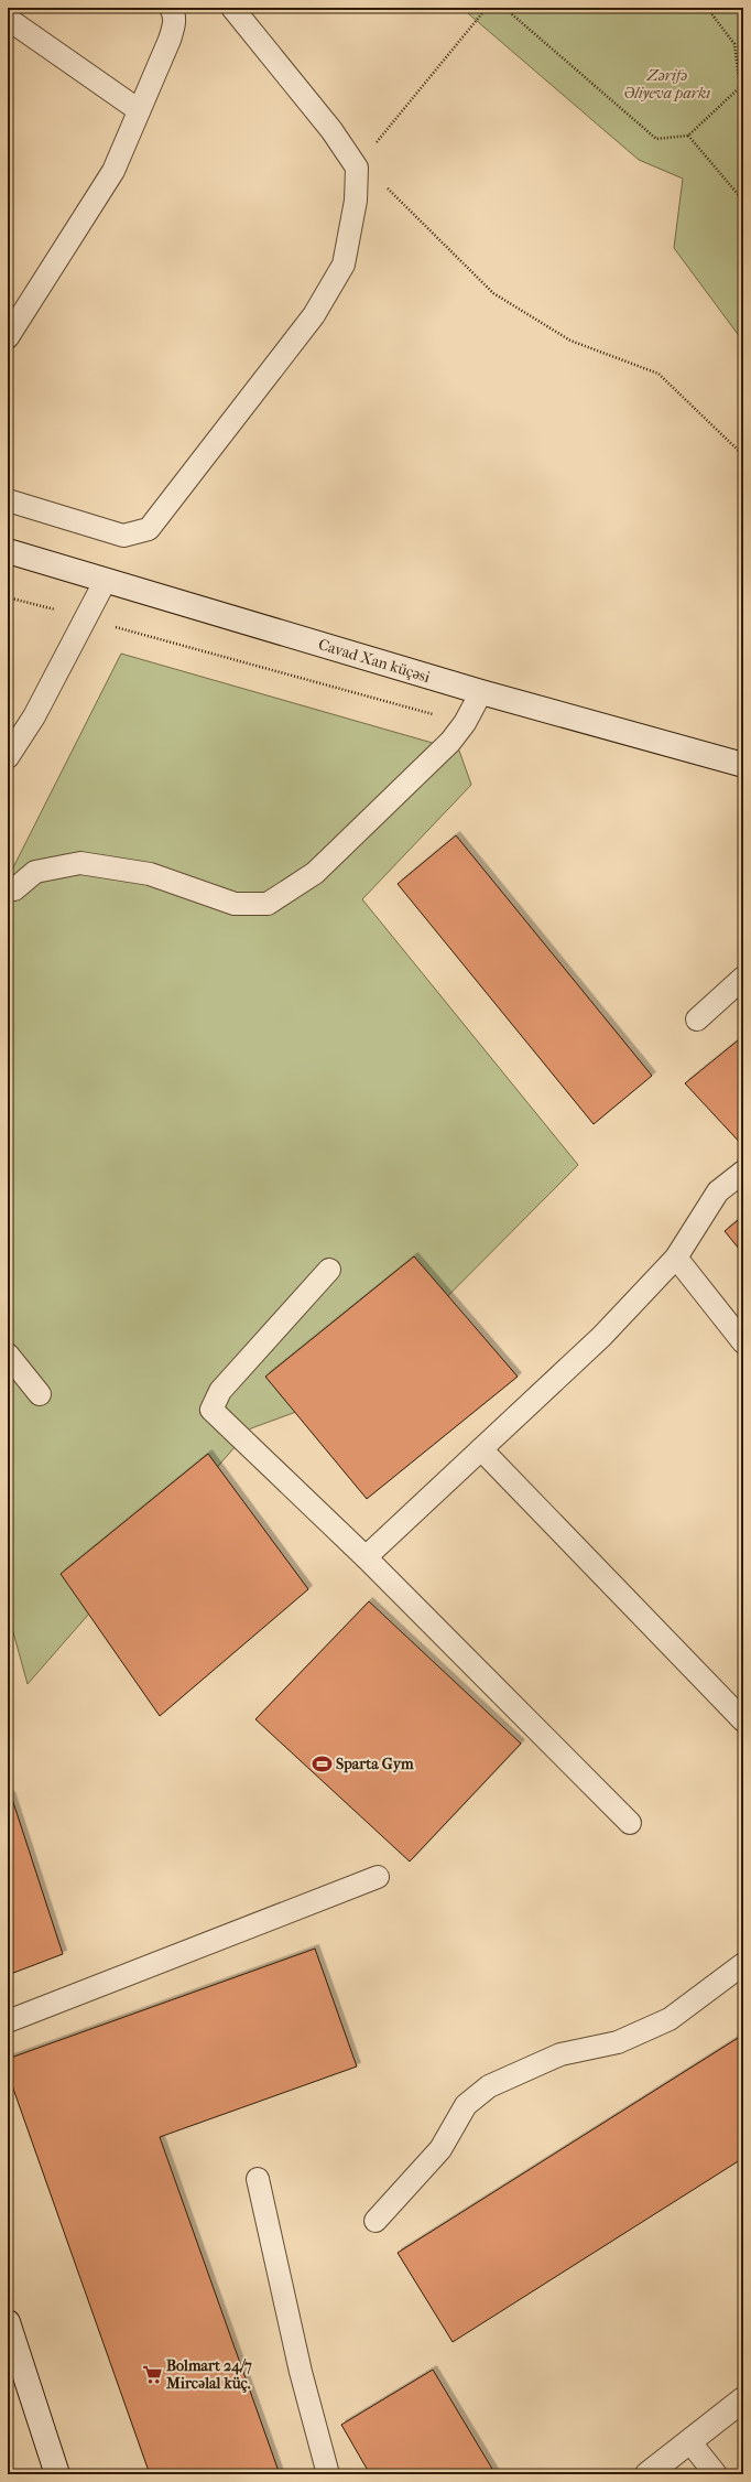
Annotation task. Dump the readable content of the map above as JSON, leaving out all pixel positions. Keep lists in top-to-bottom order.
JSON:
{
  "streets": {
    "street": ["Cavad Xan küçəsi"]
  },
  "parks": ["Zərifə Əliyeva parkı"],
  "places": {
    "sports": ["Sparta Gym"],
    "supermarket": ["Bolmart 24/7 Mircәlal küç."]
  }
}
